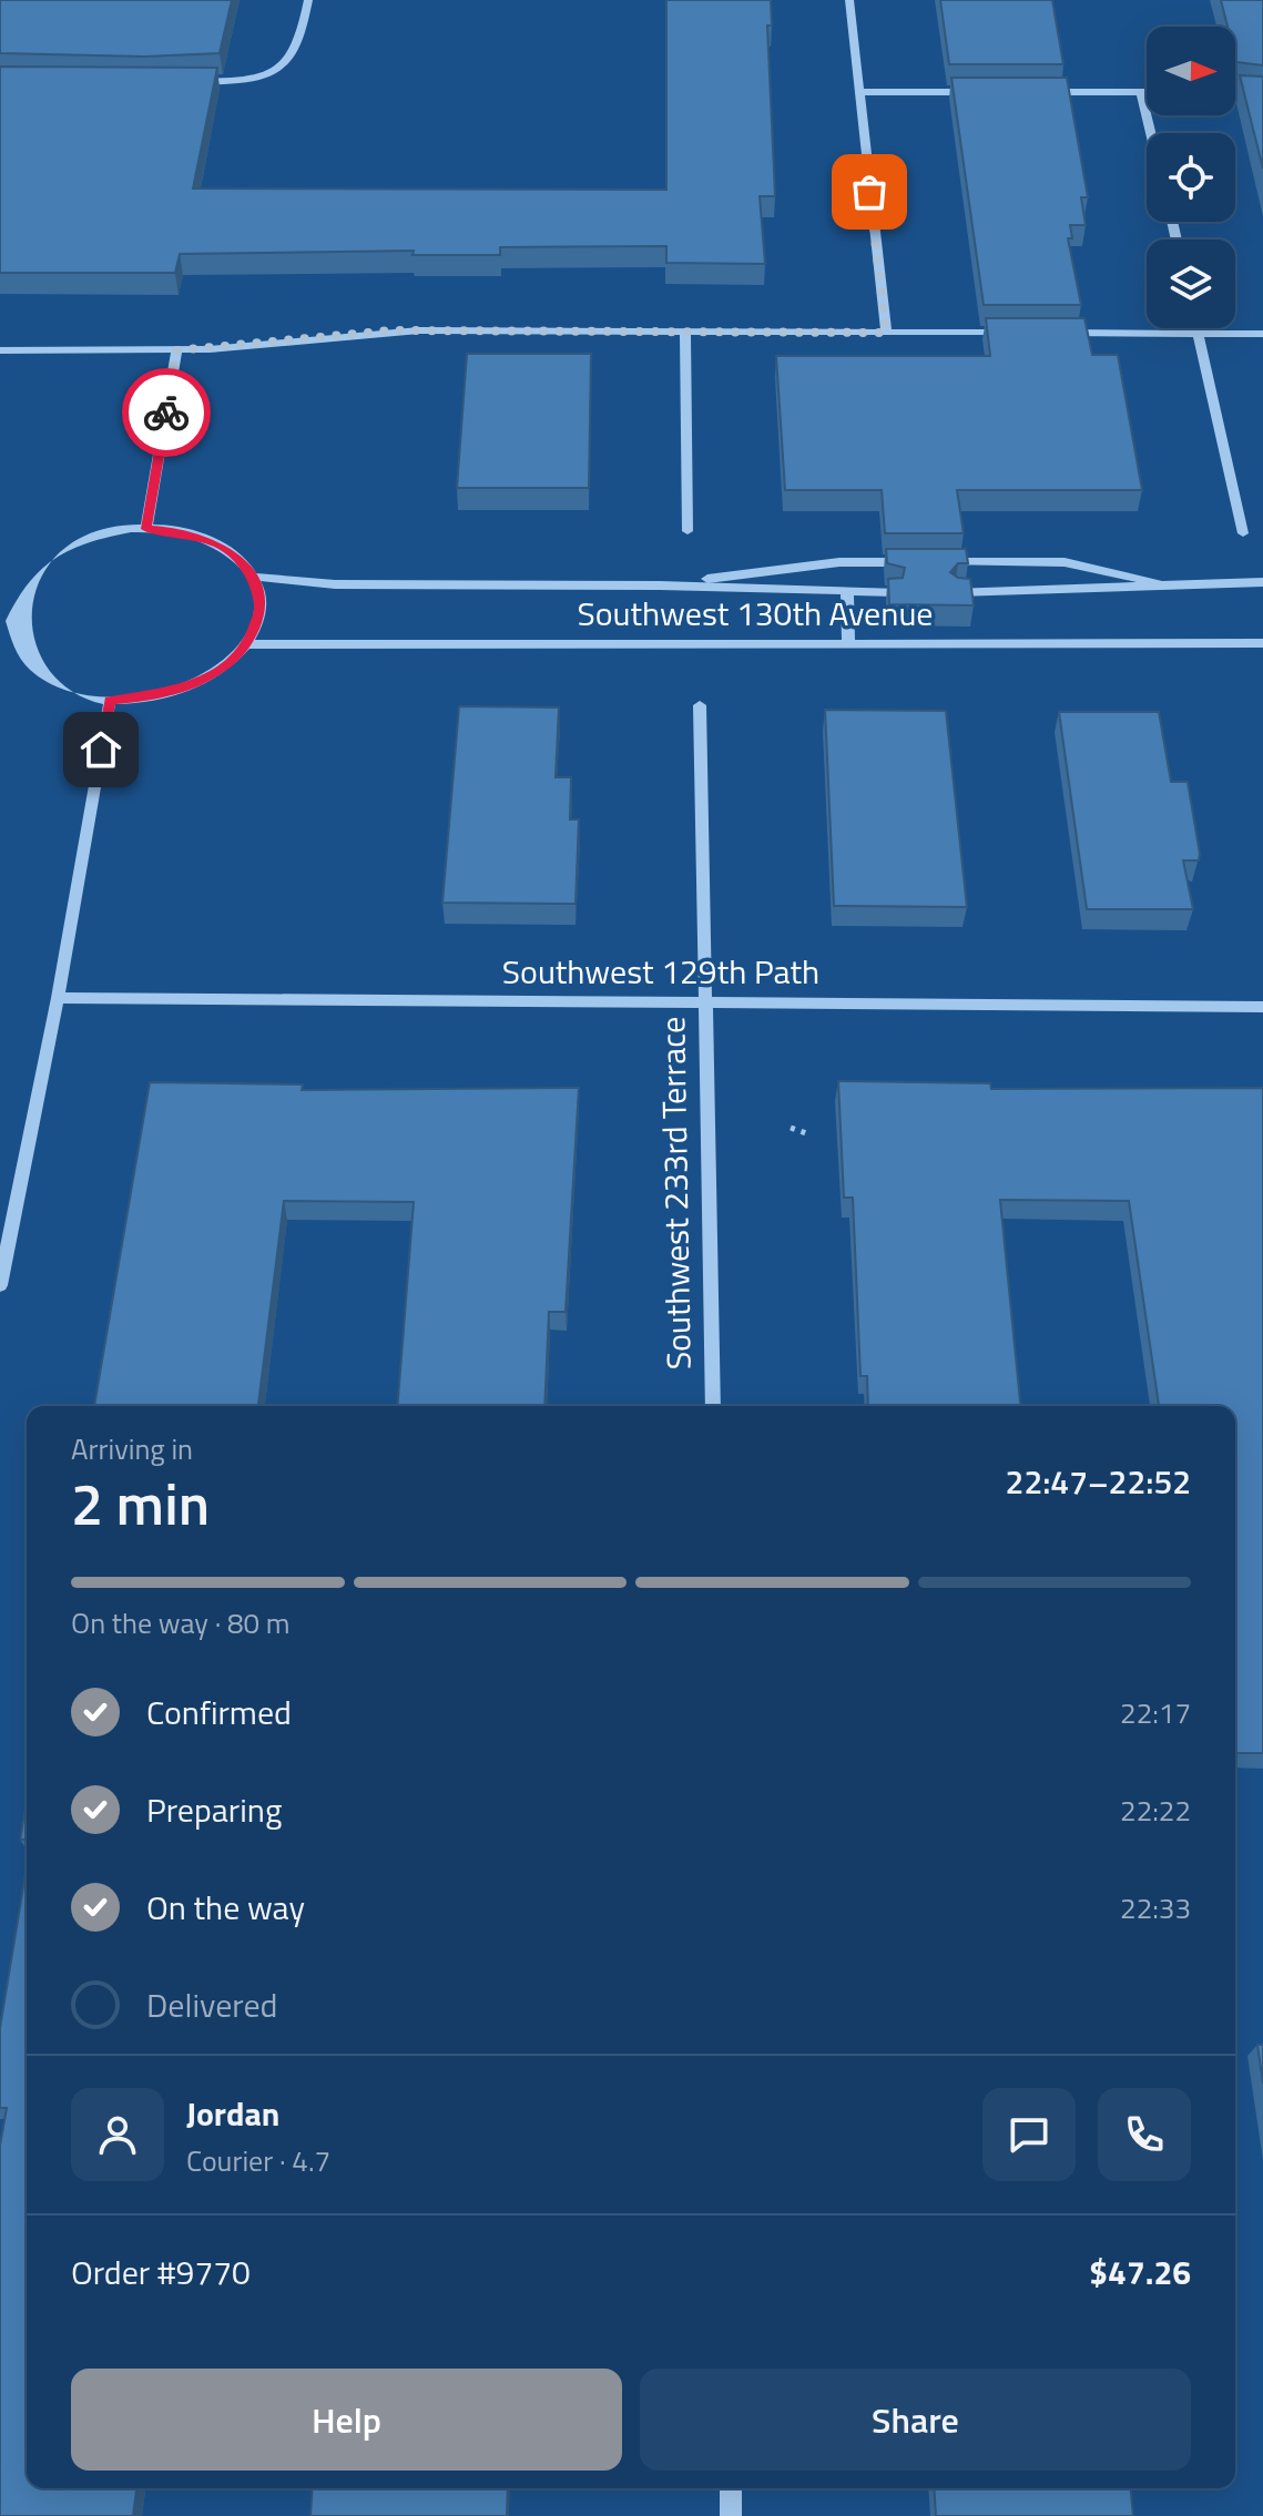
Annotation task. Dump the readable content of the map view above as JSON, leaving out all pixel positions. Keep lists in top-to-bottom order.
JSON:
{
  "streets": {
    "street": ["Southwest 130th Avenue", "Southwest 129th Path", "Southwest 233rd Terrace"]
  },
  "crossings": [
    ["Southwest 129th Path", "Southwest 233rd Terrace"]
  ],
  "north": "right",
  "page": {
    "heading": ["2 min", "Arriving in", "22:47–22:52"],
    "panel": [
      "Jordan",
      "Courier · 4.7",
      "Order #9770",
      "$47.26"
    ],
    "bar": "On the way · 80 m",
    "list": [
      ["Confirmed", "22:17"],
      ["Preparing", "22:22"],
      ["On the way", "22:33"],
      "Delivered"
    ],
    "buttons": ["Help", "Share"]
  }
}
